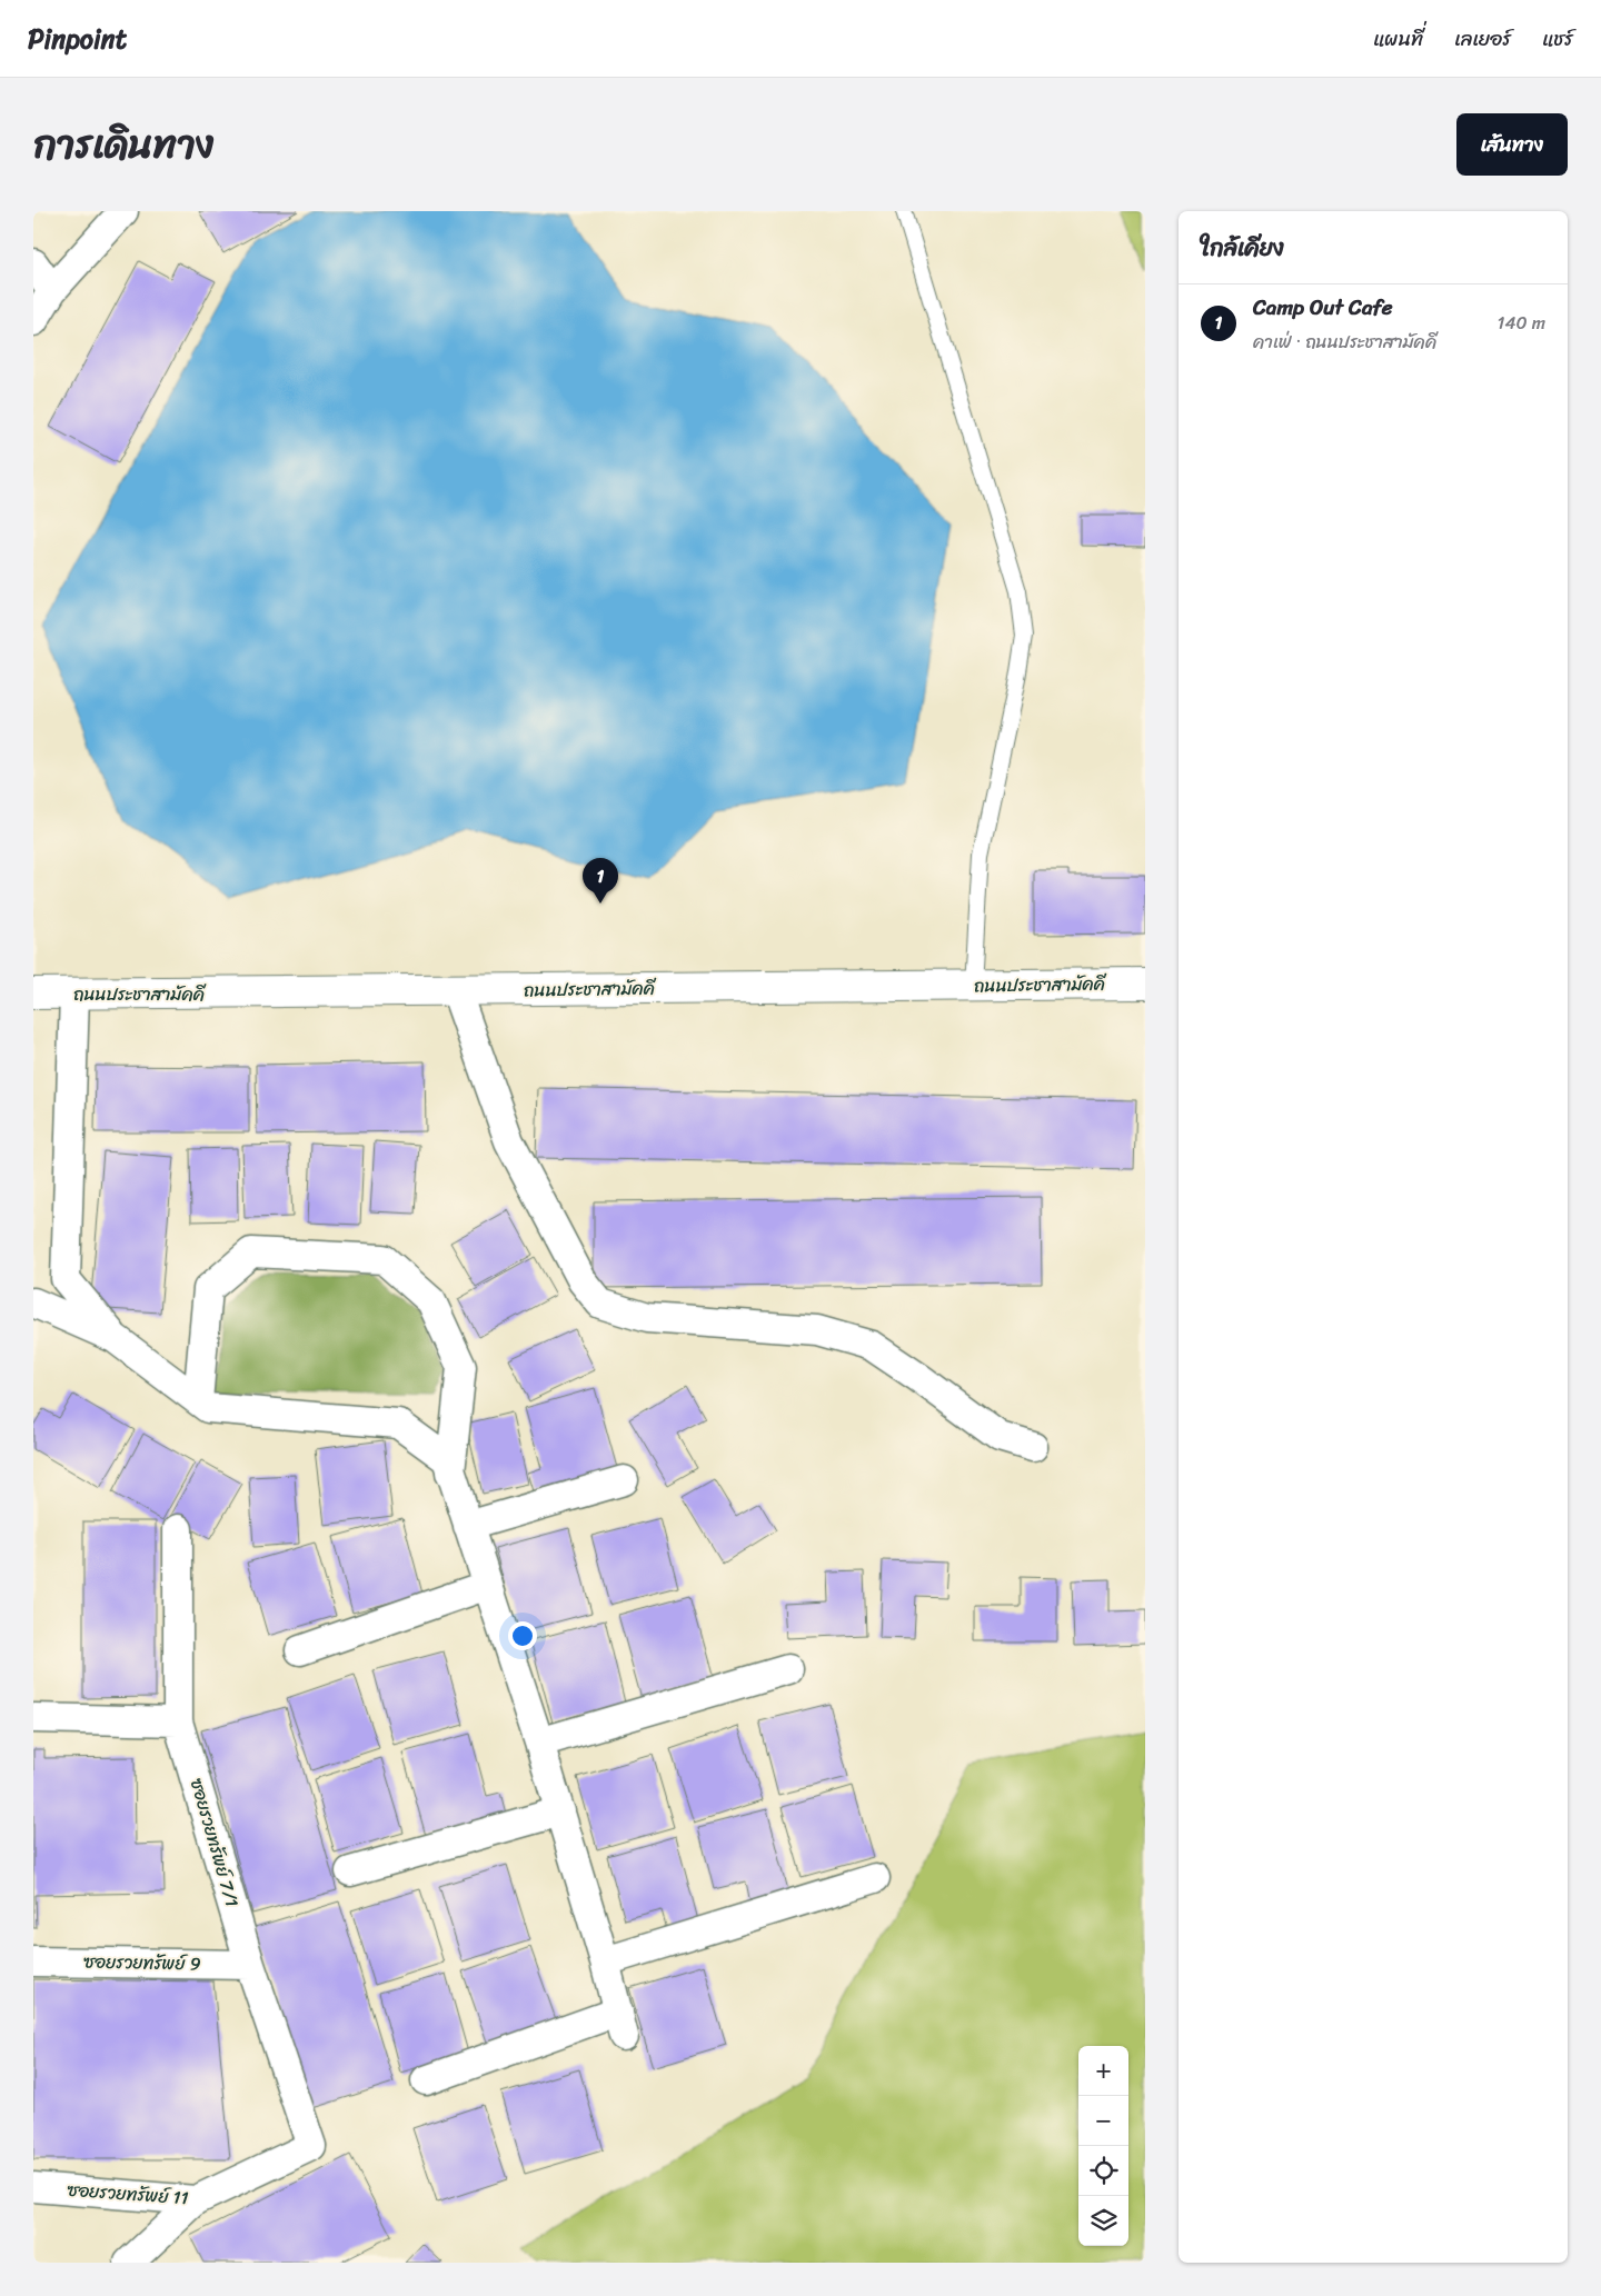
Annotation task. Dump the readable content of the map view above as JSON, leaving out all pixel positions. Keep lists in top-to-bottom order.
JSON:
{
  "streets": {
    "street": [
      "ถนนประชาสามัคคี",
      "ซอยรวยทรัพย์ 7/1",
      "ซอยรวยทรัพย์ 9",
      "ซอยรวยทรัพย์ 11"
    ]
  },
  "crossings": [
    ["ซอยรวยทรัพย์ 7/1", "ซอยรวยทรัพย์ 9"],
    ["ซอยรวยทรัพย์ 7/1", "ซอยรวยทรัพย์ 11"]
  ],
  "page": {
    "header": "Pinpoint",
    "nav": ["แผนที่", "เลเยอร์", "แชร์"],
    "title": "การเดินทาง",
    "buttons": "เส้นทาง",
    "heading": "ใกล้เคียง",
    "list": [
      {
        "mark": "1",
        "name": "Camp Out Cafe",
        "note": "คาเฟ่ · ถนนประชาสามัคคี",
        "value": "140 m"
      }
    ],
    "pins": "1",
    "map_buttons": ["+", "−"]
  }
}
